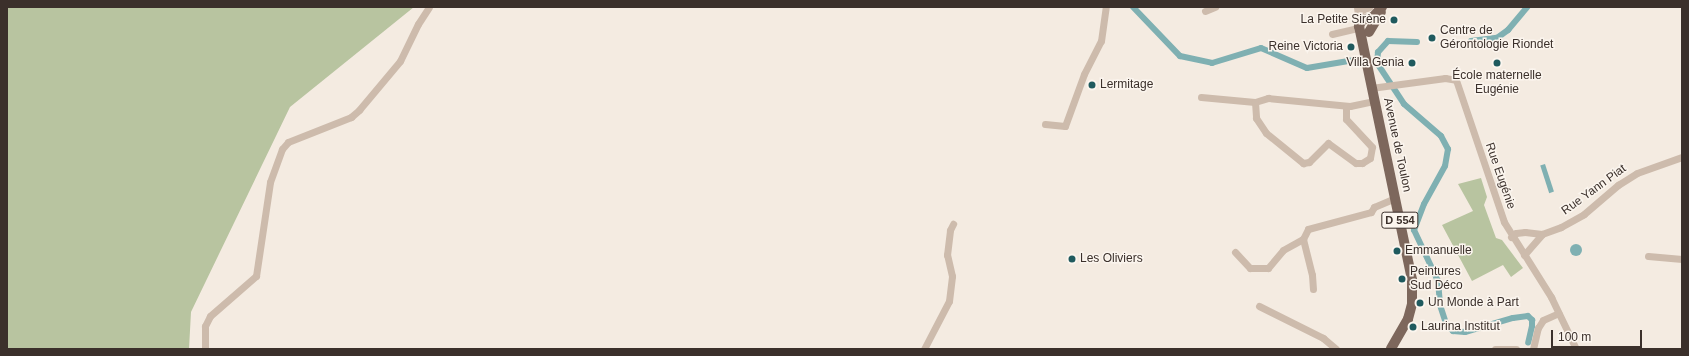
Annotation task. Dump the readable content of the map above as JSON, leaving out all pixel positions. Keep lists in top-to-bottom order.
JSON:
{
  "streets": {
    "main road": ["Avenue de Toulon", "D 554"],
    "street": ["Rue Eugénie", "Rue Yann Piat"]
  },
  "crossings": [
    ["Avenue de Toulon", "Rue Eugénie"],
    ["Rue Eugénie", "Rue Yann Piat"]
  ],
  "places": [
    "La Petite Sirène",
    "Centre de Gérontologie Riondet",
    "Reine Victoria",
    "Villa Genia",
    "École maternelle Eugénie",
    "Lermitage",
    "Emmanuelle",
    "Les Oliviers",
    "Peintures Sud Déco",
    "Un Monde à Part",
    "Laurina Institut"
  ],
  "scale_bar": "100 m"
}
